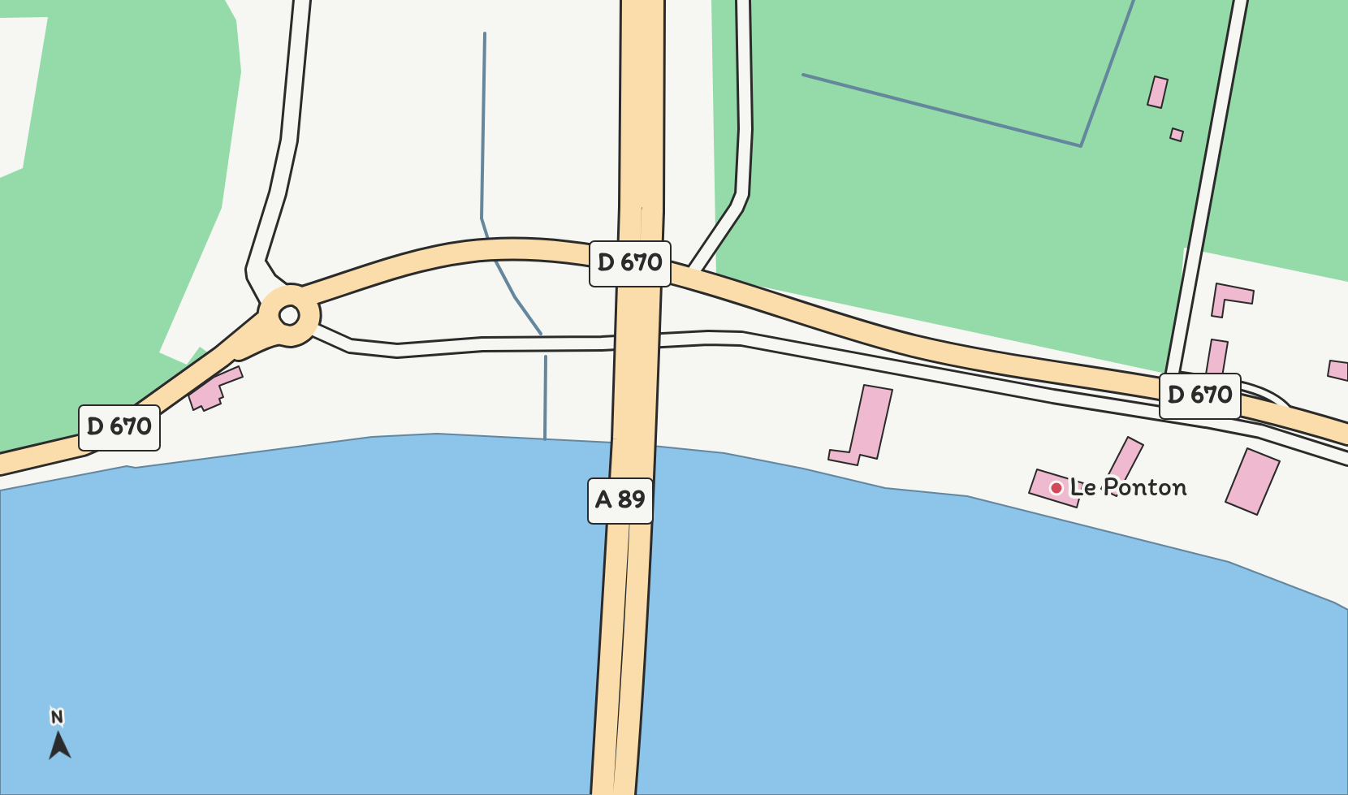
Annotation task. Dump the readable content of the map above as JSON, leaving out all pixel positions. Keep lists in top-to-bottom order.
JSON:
{
  "streets": {
    "highway": ["A 89"],
    "main road": ["D 670"]
  },
  "places": ["Le Ponton"],
  "north": "top"
}
